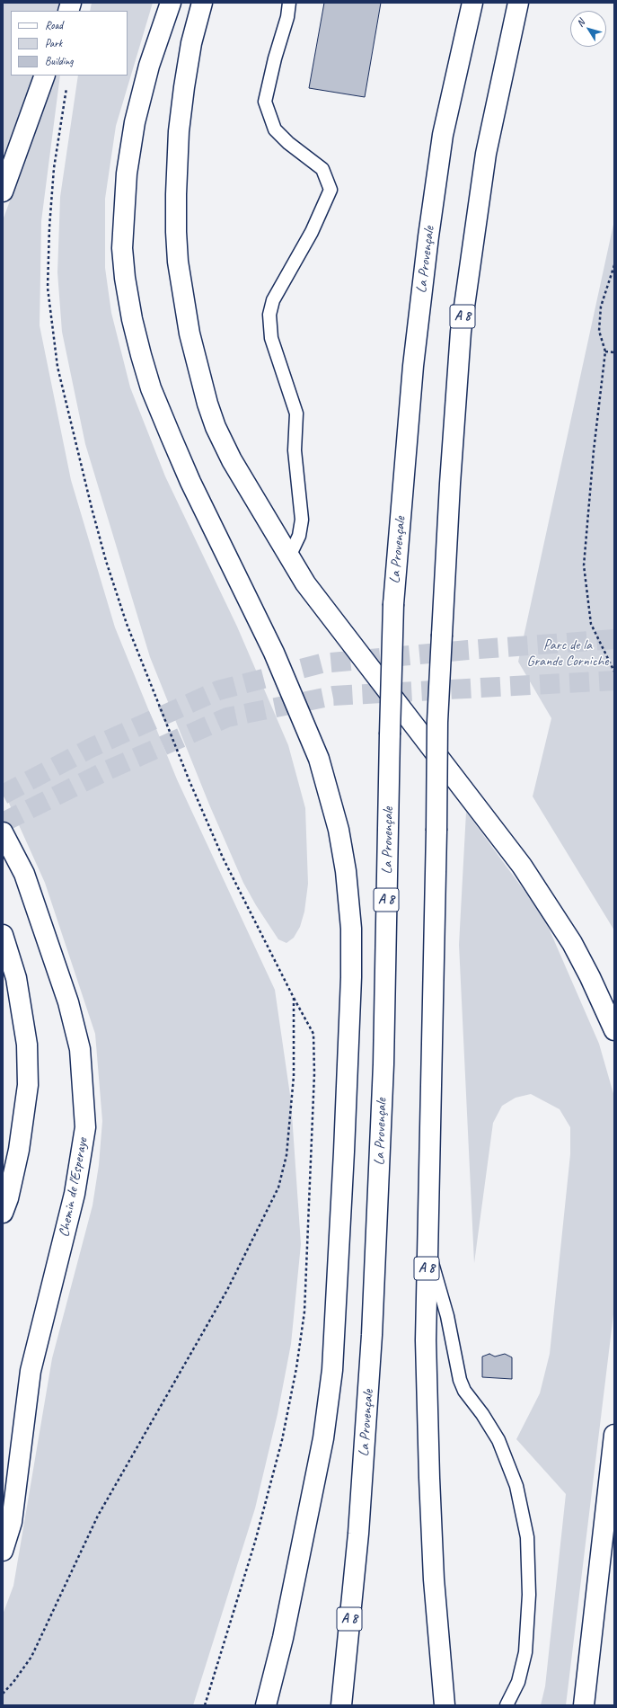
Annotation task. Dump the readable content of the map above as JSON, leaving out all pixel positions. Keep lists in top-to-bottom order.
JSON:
{
  "streets": {
    "main road": ["La Provençale", "A 8", "Chemin de l'Esperaye"]
  },
  "parks": ["Parc de la Grande Corniche"],
  "legend": ["Road", "Park", "Building"],
  "north": "top left"
}
